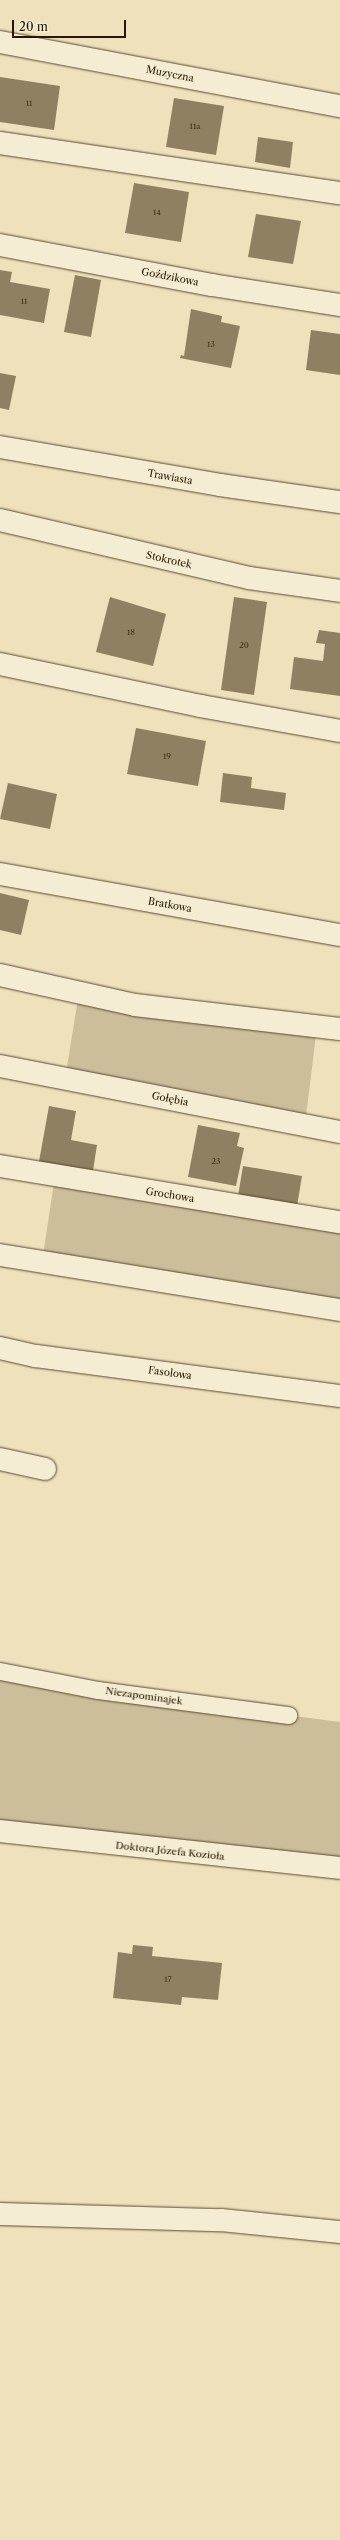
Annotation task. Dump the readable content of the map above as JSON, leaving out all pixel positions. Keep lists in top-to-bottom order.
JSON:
{
  "streets": {
    "street": [
      "Muzyczna",
      "Goździkowa",
      "Trawiasta",
      "Stokrotek",
      "Bratkowa",
      "Gołębia",
      "Grochowa",
      "Fasolowa",
      "Doktora Józefa Kozioła"
    ],
    "lane": ["Niezapominajek"]
  },
  "house_numbers": [
    "11",
    "11a",
    "14",
    "11",
    "13",
    "18",
    "20",
    "19",
    "23",
    "17"
  ],
  "scale_bar": "20 m"
}
